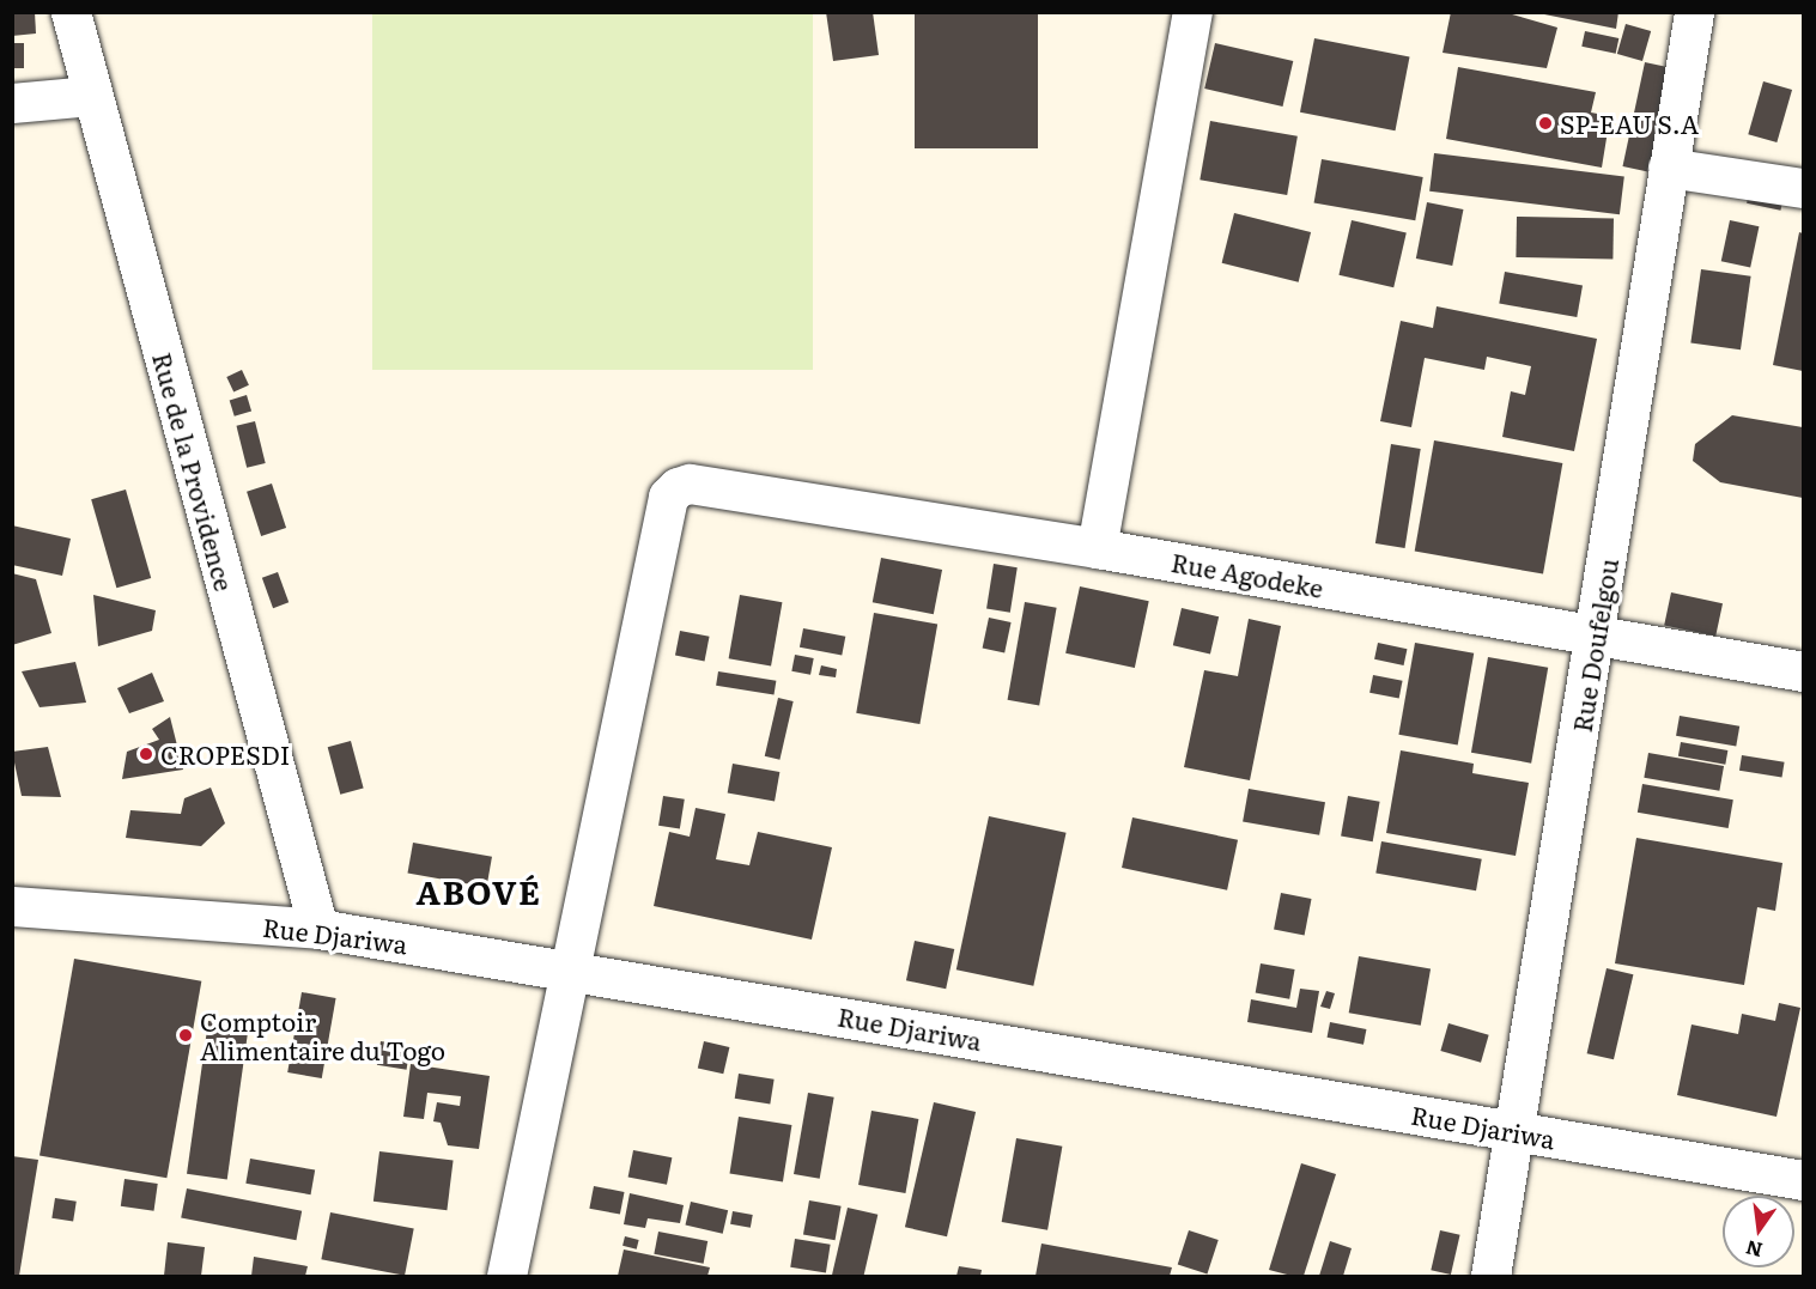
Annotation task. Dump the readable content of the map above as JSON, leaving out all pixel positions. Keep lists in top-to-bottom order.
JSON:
{
  "streets": {
    "street": [
      "Rue de la Providence",
      "Rue Agodeke",
      "Rue Doufelgou",
      "Rue Djariwa"
    ]
  },
  "crossings": [
    ["Rue de la Providence", "Rue Djariwa"],
    ["Rue Agodeke", "Rue Doufelgou"],
    ["Rue Agodeke", "Rue Djariwa"],
    ["Rue Doufelgou", "Rue Djariwa"]
  ],
  "districts": ["ABOVÉ"],
  "places": ["SP-EAU S.A", "CROPESDI", "Comptoir Alimentaire du Togo"],
  "north": "bottom"
}
